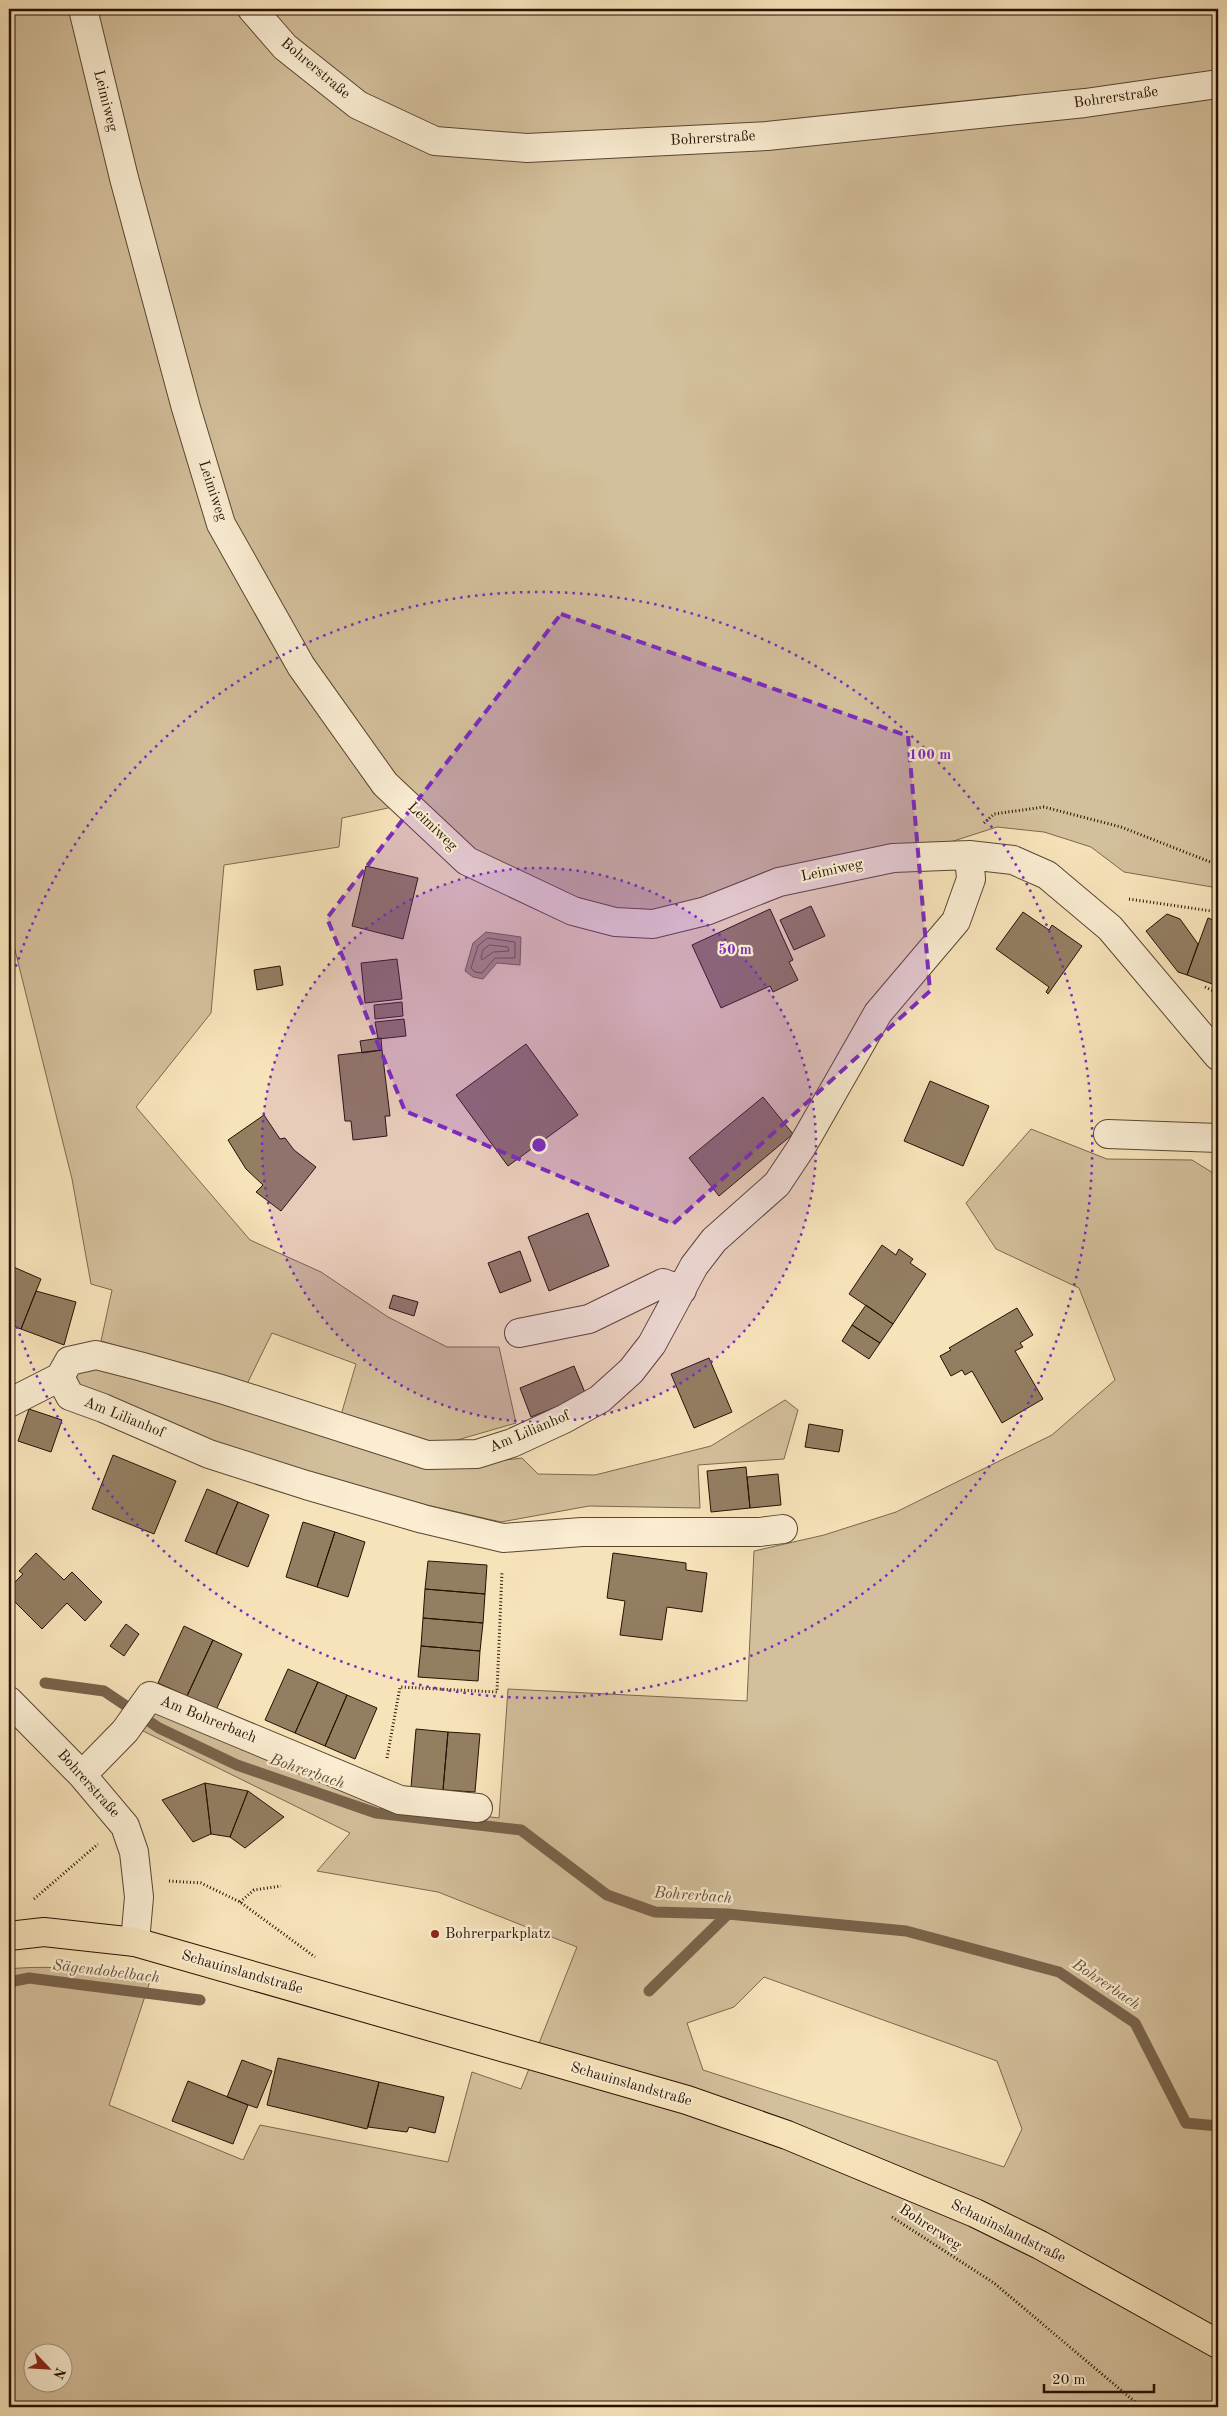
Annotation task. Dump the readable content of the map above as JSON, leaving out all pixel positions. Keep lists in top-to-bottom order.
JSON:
{
  "streets": {
    "main road": ["Schauinslandstraße"],
    "street": [
      "Bohrerstraße",
      "Leimiweg",
      "Am Lilianhof",
      "Am Bohrerbach"
    ],
    "path": ["Bohrerweg"]
  },
  "crossings": [
    ["Bohrerstraße", "Am Bohrerbach"],
    ["Bohrerstraße", "Schauinslandstraße"],
    ["Leimiweg", "Am Lilianhof"]
  ],
  "water": ["Bohrerbach", "Sägendobelbach"],
  "places": ["Bohrerparkplatz"],
  "scale_bar": "20 m",
  "north": "bottom right",
  "rings": ["100 m", "50 m"]
}
